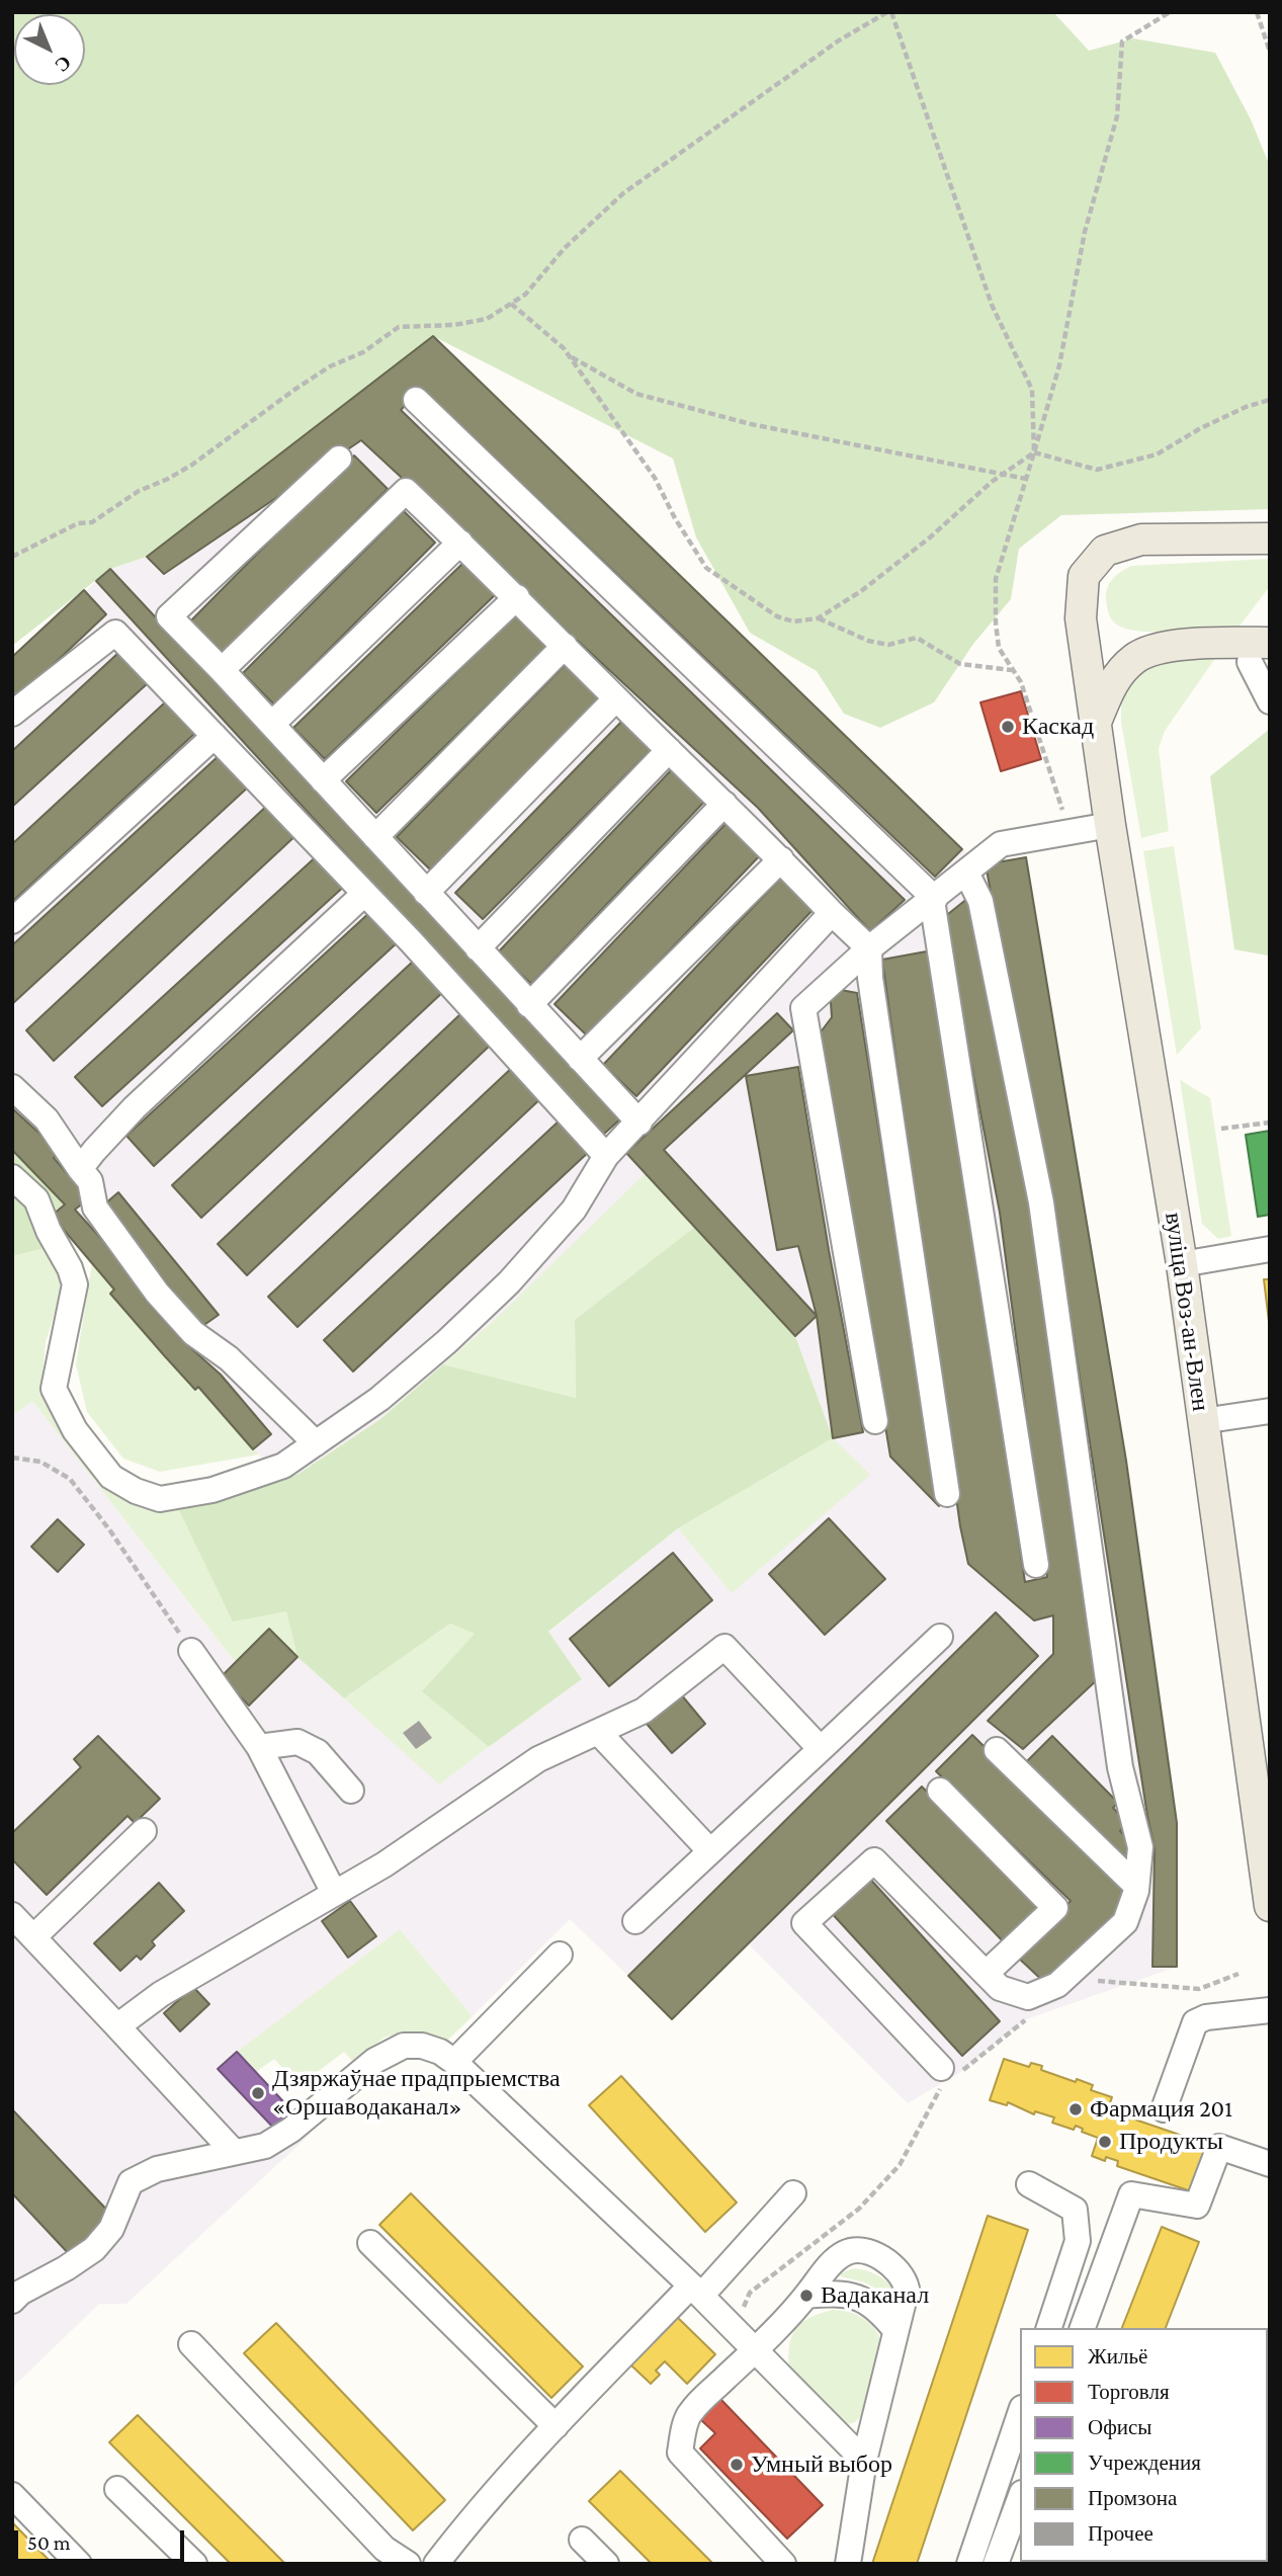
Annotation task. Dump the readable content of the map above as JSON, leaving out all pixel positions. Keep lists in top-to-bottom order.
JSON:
{
  "streets": {
    "main road": ["вуліца Воз-ан-Влен"]
  },
  "places": [
    "Каскад",
    "Дзяржаўнае прадпрыемства «Оршаводаканал»",
    "Фармация 201",
    "Продукты",
    "Вадаканал",
    "Умный выбор"
  ],
  "legend": [
    "Жильё",
    "Торговля",
    "Офисы",
    "Учреждения",
    "Промзона",
    "Прочее"
  ],
  "scale_bar": "50 m",
  "north": "bottom right"
}
